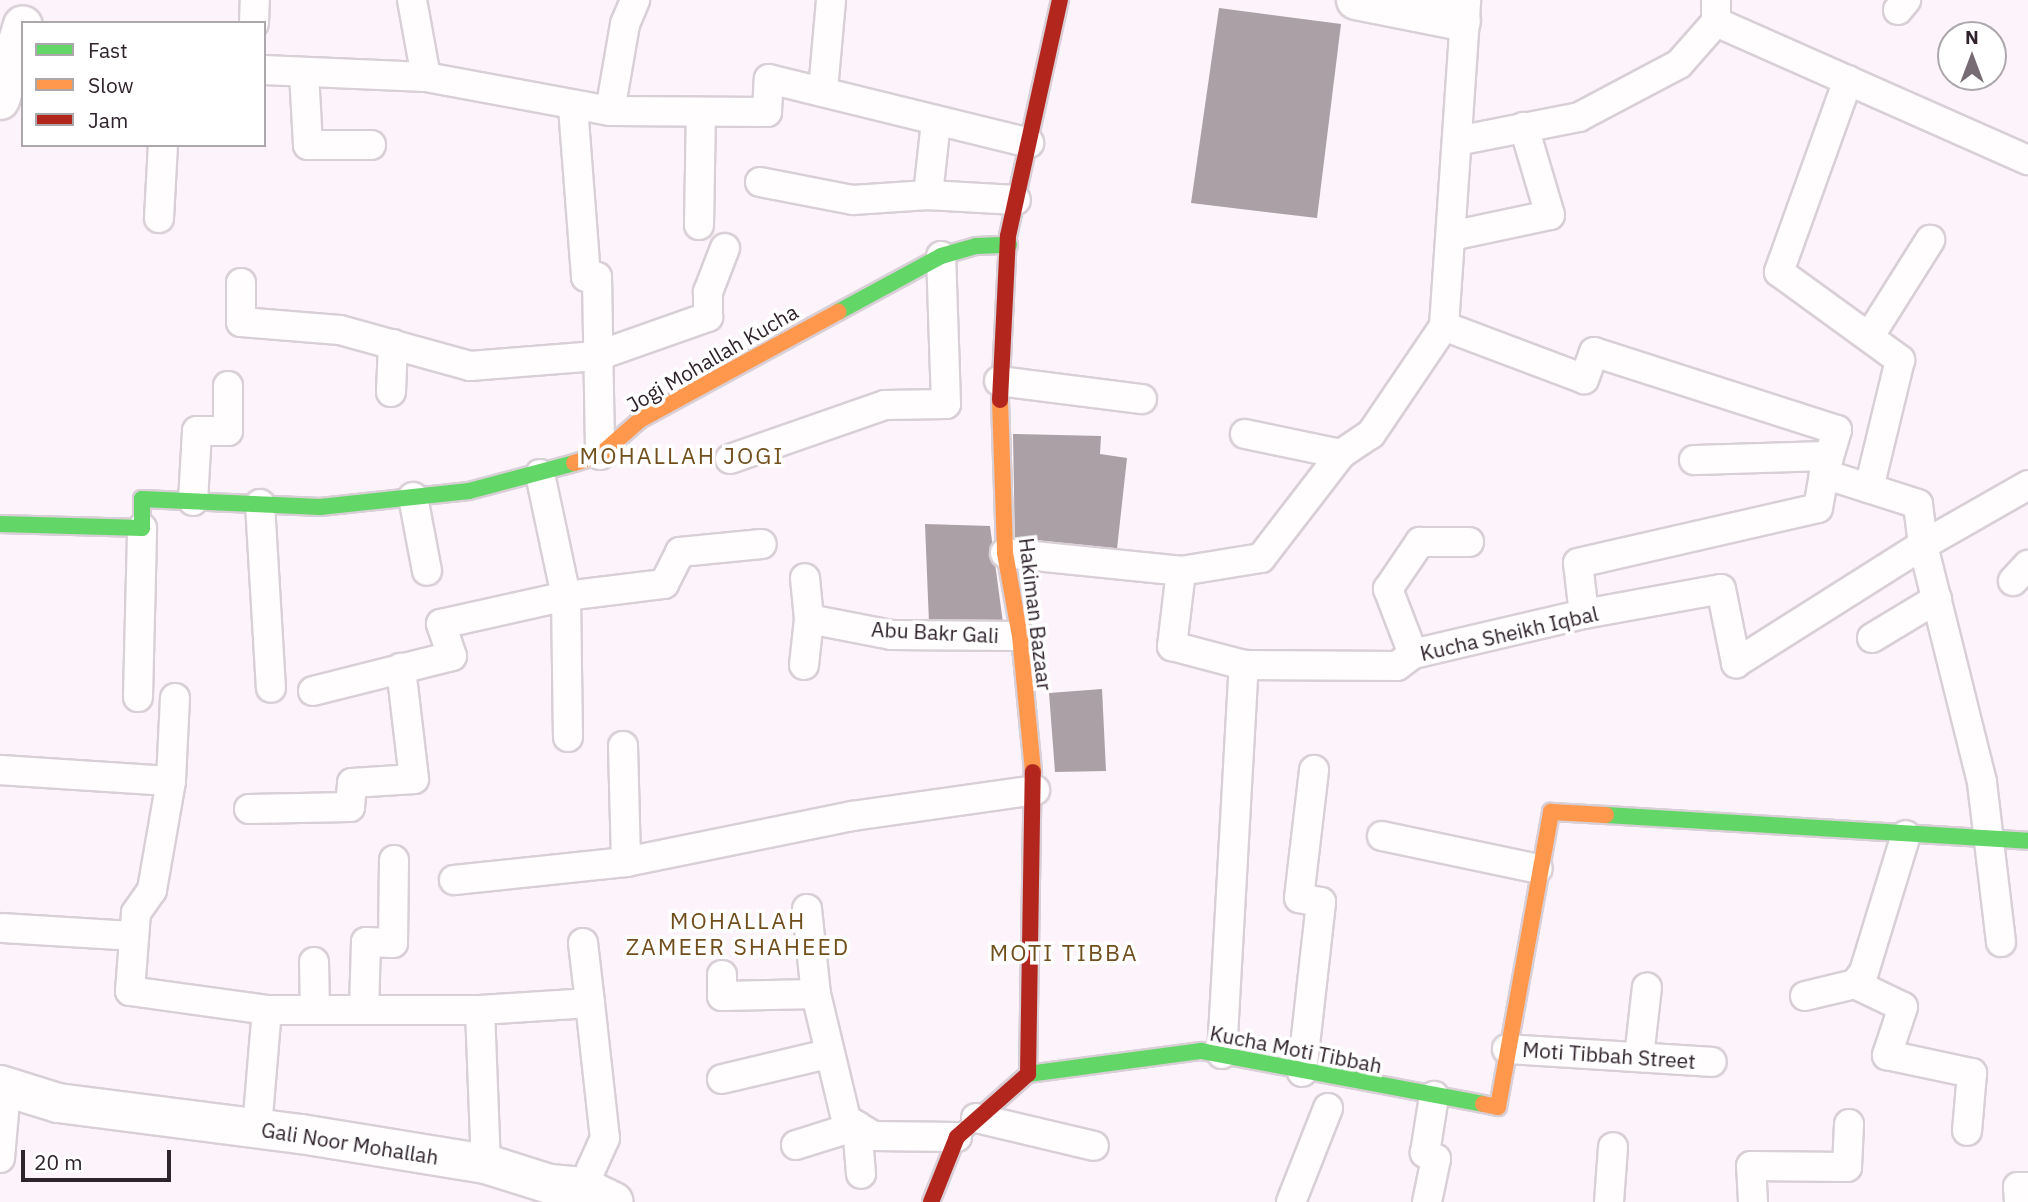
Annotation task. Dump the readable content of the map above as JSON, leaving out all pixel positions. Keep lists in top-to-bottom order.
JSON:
{
  "streets": {
    "street": [
      "Jogi Mohallah Kucha",
      "Hakiman Bazaar",
      "Kucha Moti Tibbah",
      "Gali Noor Mohallah"
    ],
    "lane": ["Abu Bakr Gali", "Kucha Sheikh Iqbal", "Moti Tibbah Street"]
  },
  "crossings": [
    ["Jogi Mohallah Kucha", "Hakiman Bazaar"],
    ["Hakiman Bazaar", "Abu Bakr Gali"],
    ["Hakiman Bazaar", "Kucha Moti Tibbah"],
    ["Kucha Moti Tibbah", "Moti Tibbah Street"]
  ],
  "districts": ["MOHALLAH JOGI", "MOHALLAH ZAMEER SHAHEED", "MOTI TIBBA"],
  "legend": ["Fast", "Slow", "Jam"],
  "scale_bar": "20 m",
  "north": "top"
}
